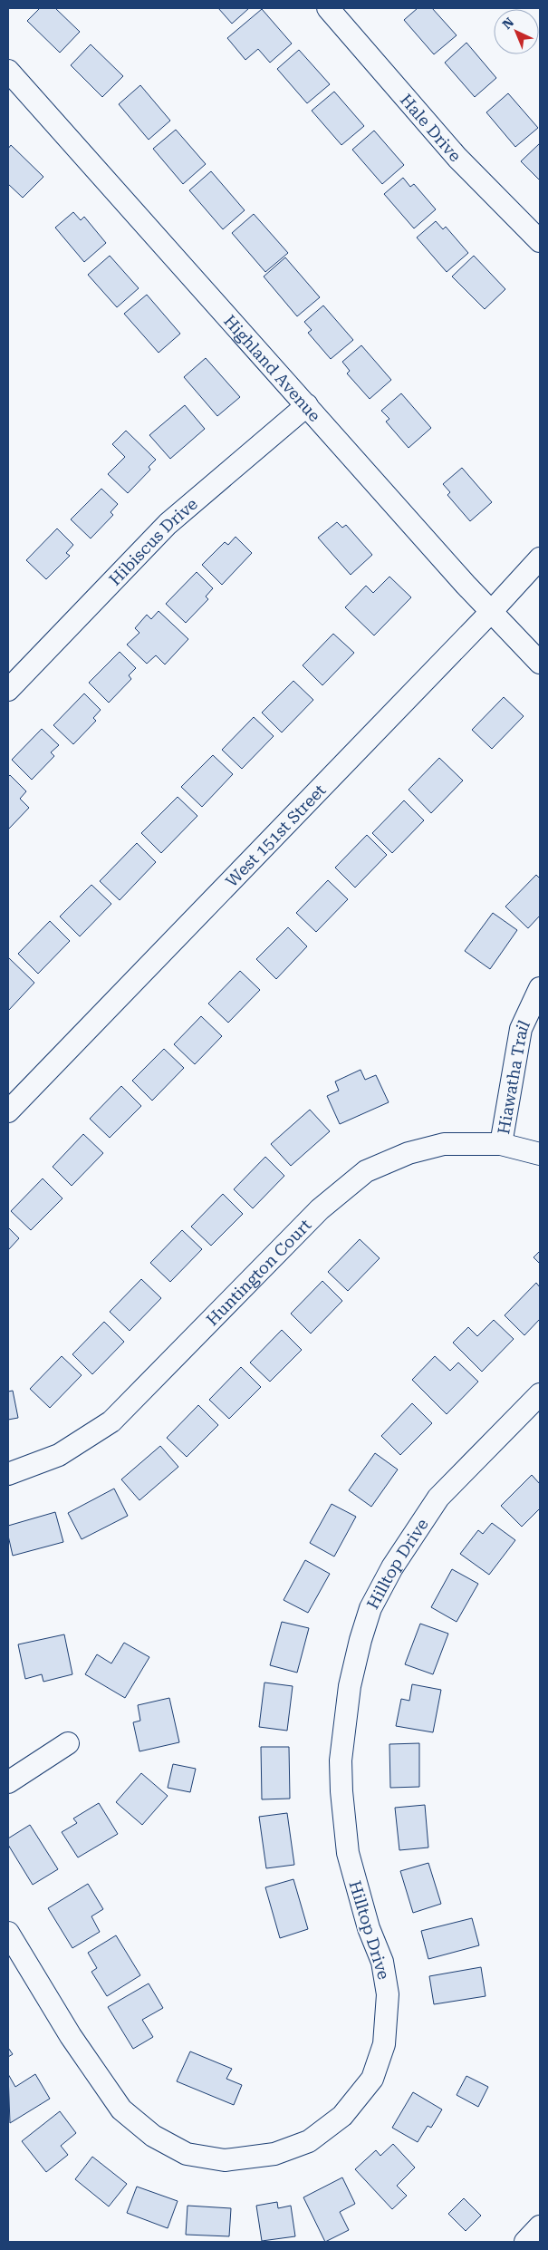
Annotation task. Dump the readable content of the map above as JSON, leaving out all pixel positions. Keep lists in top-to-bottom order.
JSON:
{
  "streets": {
    "street": [
      "Hale Drive",
      "Highland Avenue",
      "Hibiscus Drive",
      "West 151st Street",
      "Hiawatha Trail",
      "Huntington Court",
      "Hilltop Drive"
    ]
  },
  "crossings": [
    ["Highland Avenue", "Hibiscus Drive"],
    ["Highland Avenue", "West 151st Street"],
    ["Hiawatha Trail", "Huntington Court"]
  ],
  "north": "top left"
}
